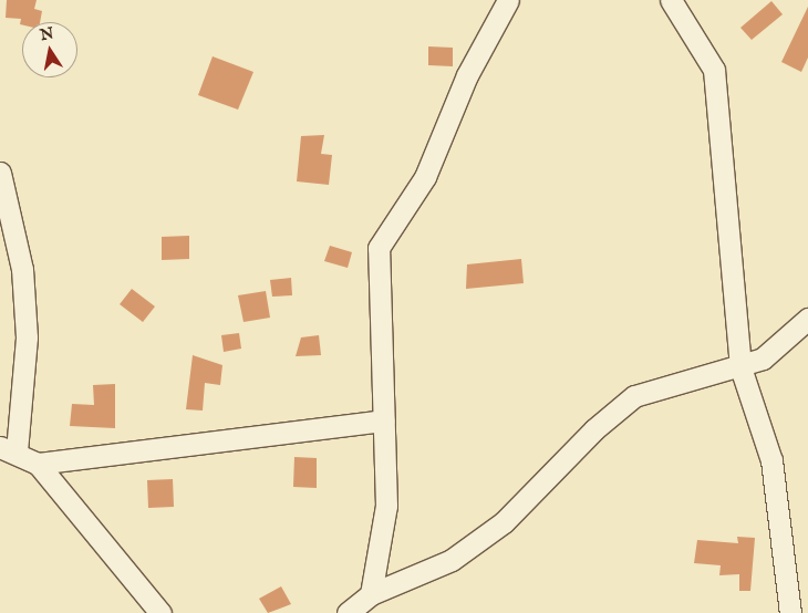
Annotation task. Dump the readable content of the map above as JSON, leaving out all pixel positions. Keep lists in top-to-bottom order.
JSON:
{
  "north": "top"
}
